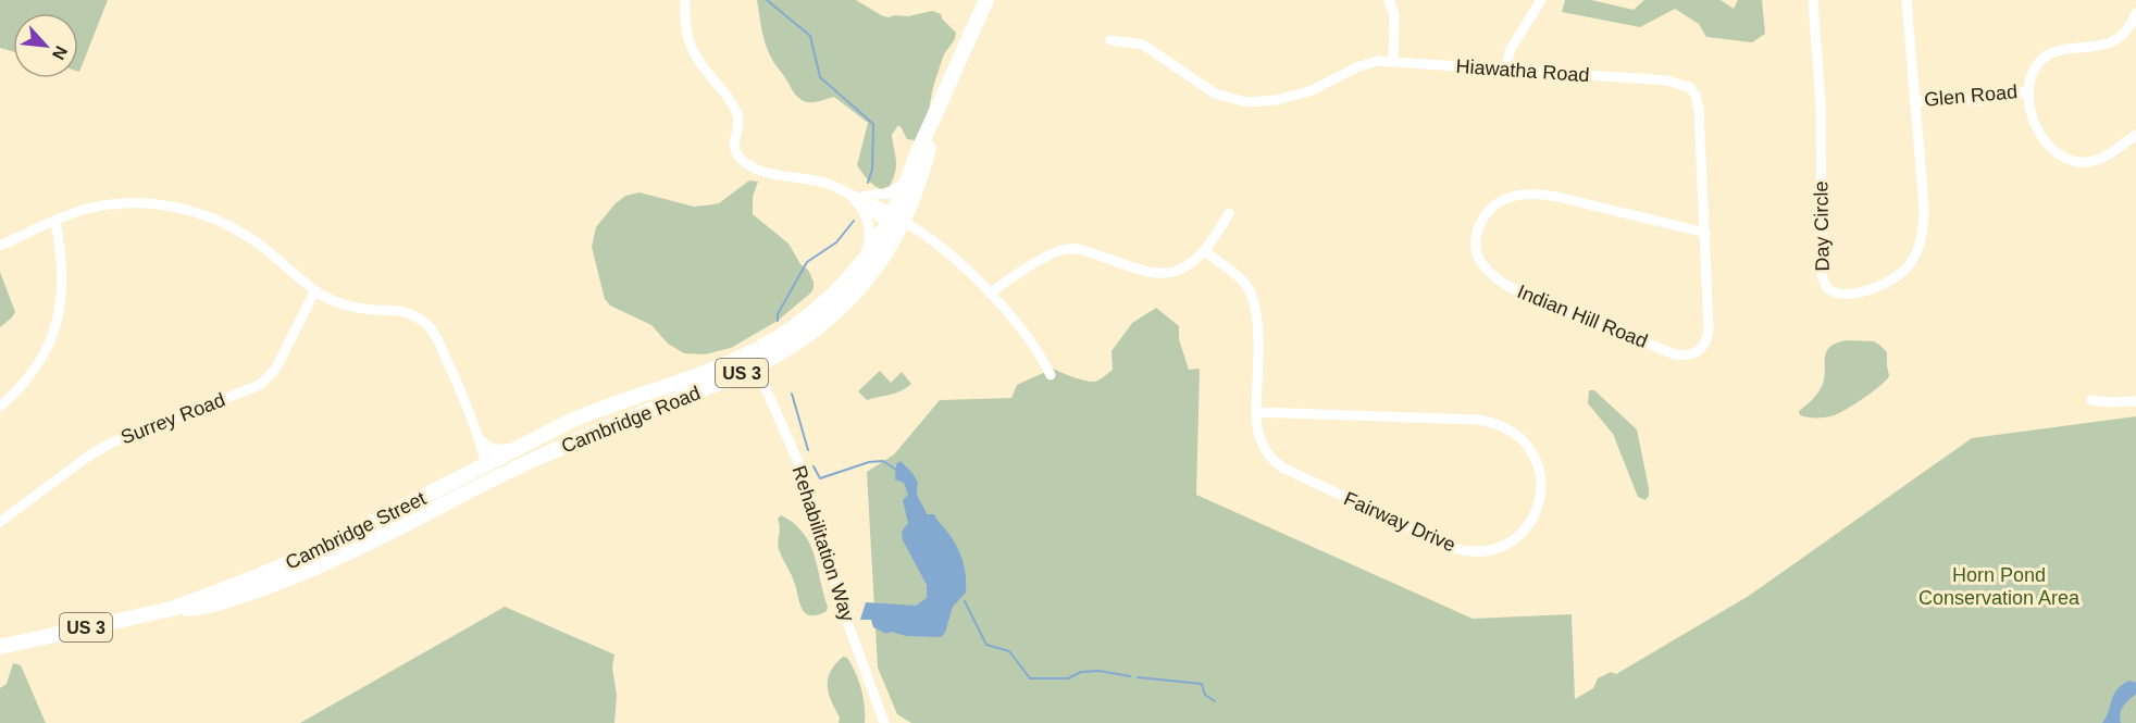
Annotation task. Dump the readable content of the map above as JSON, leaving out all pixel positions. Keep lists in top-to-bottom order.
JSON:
{
  "streets": {
    "highway": ["US 3", "Cambridge Road", "Cambridge Street"],
    "street": [
      "Hiawatha Road",
      "Glen Road",
      "Day Circle",
      "Indian Hill Road",
      "Surrey Road",
      "Fairway Drive",
      "Rehabilitation Way"
    ]
  },
  "crossings": [
    ["Hiawatha Road", "Indian Hill Road"],
    ["Glen Road", "Day Circle"],
    ["Cambridge Road", "Cambridge Street"],
    ["Cambridge Road", "Rehabilitation Way"]
  ],
  "parks": ["Horn Pond Conservation Area"],
  "north": "bottom right"
}
